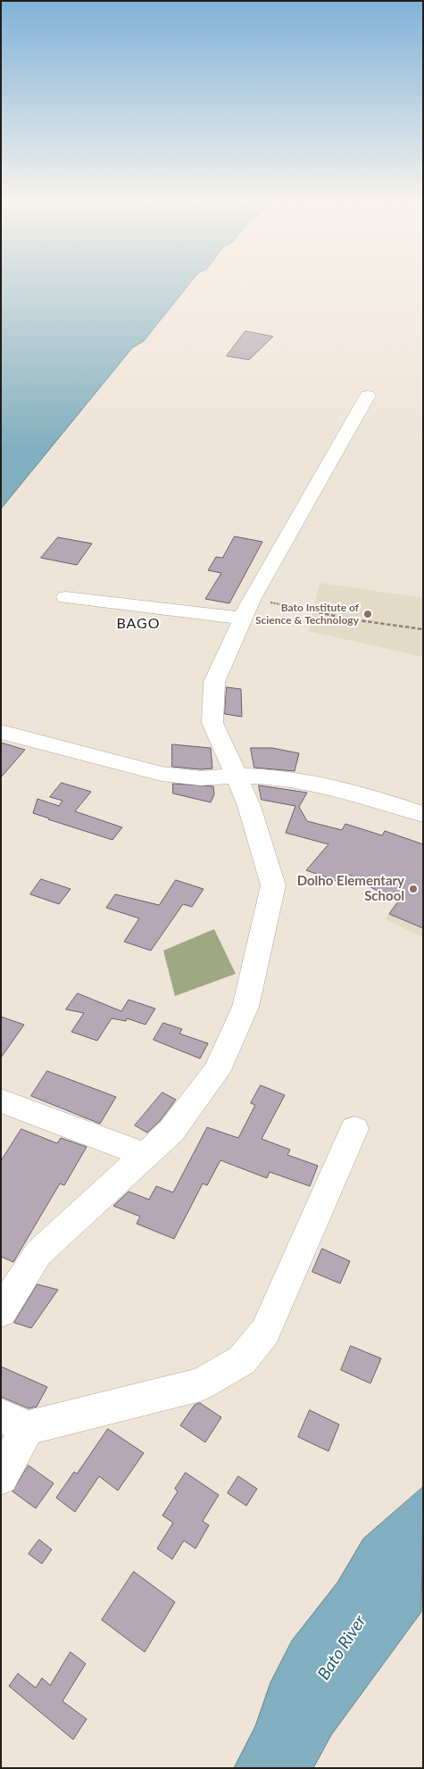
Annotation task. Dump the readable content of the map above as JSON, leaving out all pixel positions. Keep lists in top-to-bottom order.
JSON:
{
  "districts": ["BAGO"],
  "water": ["Bato River"],
  "places": ["Bato Institute of Science & Technology", "Dolho Elementary School"]
}
